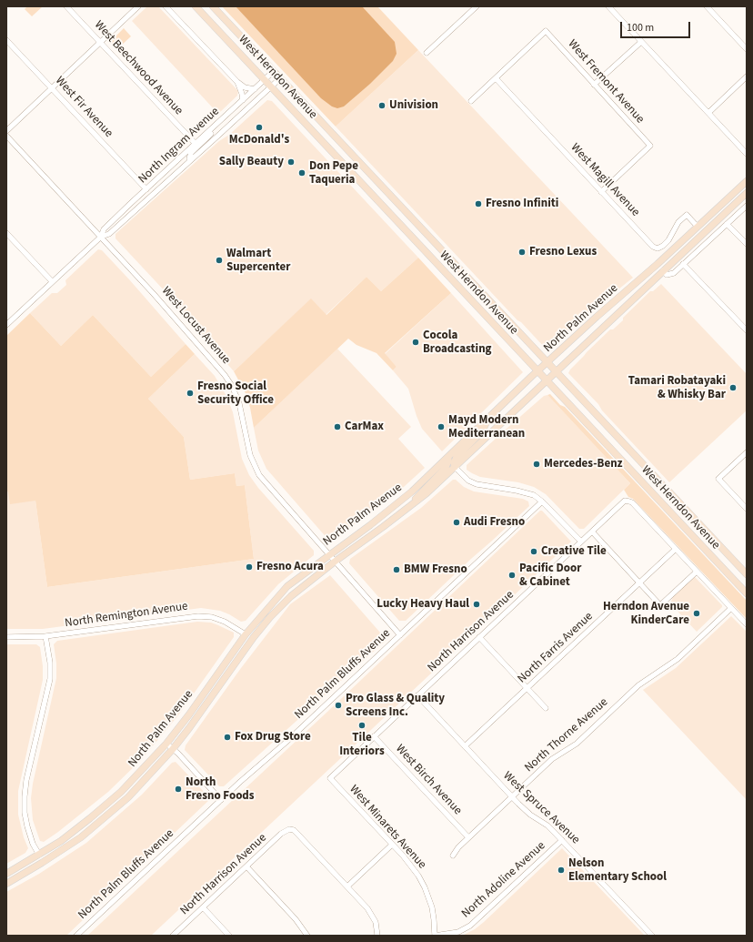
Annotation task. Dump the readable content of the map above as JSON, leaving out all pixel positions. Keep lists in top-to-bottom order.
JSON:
{
  "streets": {
    "main road": ["West Herndon Avenue", "North Palm Avenue"],
    "street": [
      "West Beechwood Avenue",
      "West Fremont Avenue",
      "West Fir Avenue",
      "North Ingram Avenue",
      "West Magill Avenue",
      "West Locust Avenue",
      "North Remington Avenue",
      "North Harrison Avenue",
      "North Farris Avenue",
      "North Palm Bluffs Avenue",
      "North Thorne Avenue",
      "West Birch Avenue",
      "West Spruce Avenue",
      "West Minarets Avenue",
      "North Adoline Avenue"
    ]
  },
  "crossings": [
    ["West Beechwood Avenue", "North Ingram Avenue"],
    ["West Herndon Avenue", "North Ingram Avenue"],
    ["West Herndon Avenue", "North Palm Avenue"],
    ["West Fremont Avenue", "West Magill Avenue"],
    ["West Fir Avenue", "North Ingram Avenue"],
    ["North Ingram Avenue", "West Locust Avenue"],
    ["West Magill Avenue", "North Palm Avenue"],
    ["North Palm Avenue", "West Locust Avenue"],
    ["North Palm Avenue", "North Remington Avenue"],
    ["West Locust Avenue", "North Palm Bluffs Avenue"],
    ["North Harrison Avenue", "North Farris Avenue"],
    ["North Harrison Avenue", "West Birch Avenue"],
    ["North Harrison Avenue", "West Spruce Avenue"],
    ["North Harrison Avenue", "West Minarets Avenue"],
    ["North Farris Avenue", "West Spruce Avenue"],
    ["North Thorne Avenue", "West Birch Avenue"],
    ["North Thorne Avenue", "West Spruce Avenue"],
    ["West Spruce Avenue", "North Adoline Avenue"],
    ["West Minarets Avenue", "North Adoline Avenue"]
  ],
  "places": [
    "Univision",
    "McDonald's",
    "Sally Beauty",
    "Don Pepe Taqueria",
    "Fresno Infiniti",
    "Fresno Lexus",
    "Walmart Supercenter",
    "Cocola Broadcasting",
    "Tamari Robatayaki & Whisky Bar",
    "Fresno Social Security Office",
    "CarMax",
    "Mayd Modern Mediterranean",
    "Mercedes-Benz",
    "Audi Fresno",
    "Creative Tile",
    "Fresno Acura",
    "BMW Fresno",
    "Pacific Door & Cabinet",
    "Lucky Heavy Haul",
    "Herndon Avenue KinderCare",
    "Pro Glass & Quality Screens Inc.",
    "Tile Interiors",
    "Fox Drug Store",
    "North Fresno Foods",
    "Nelson Elementary School"
  ],
  "scale_bar": "100 m"
}
